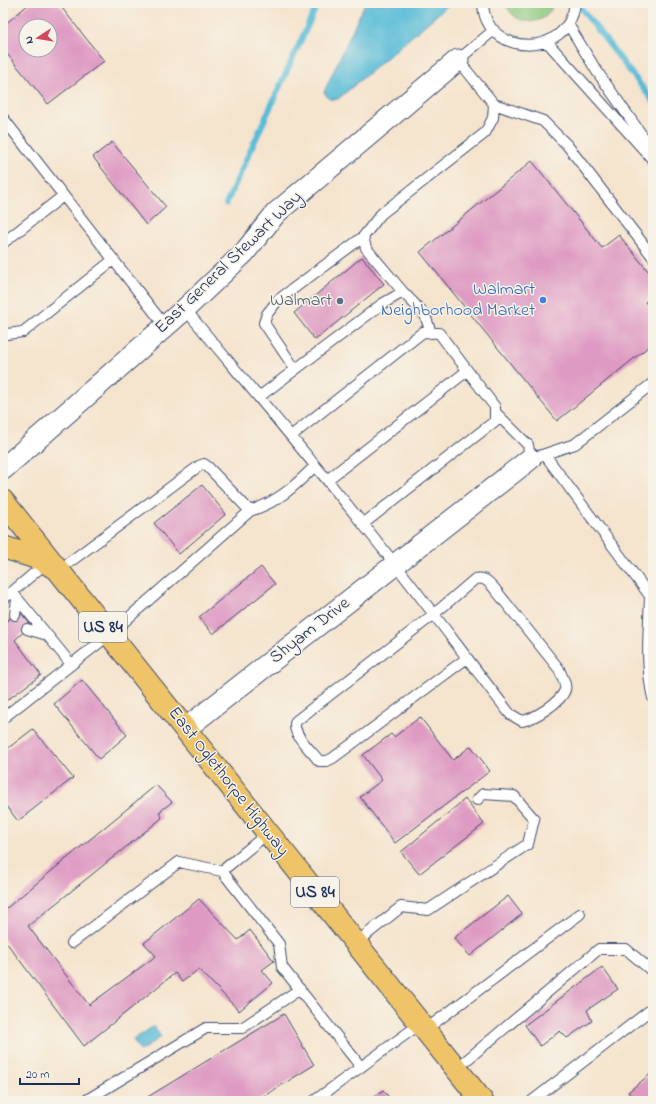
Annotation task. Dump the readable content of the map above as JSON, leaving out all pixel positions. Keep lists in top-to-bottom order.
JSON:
{
  "streets": {
    "highway": ["US 84", "East Oglethorpe Highway"],
    "street": ["East General Stewart Way", "Shyam Drive"]
  },
  "crossings": [
    ["Shyam Drive", "East Oglethorpe Highway"]
  ],
  "places": ["Walmart Neighborhood Market", "Walmart"],
  "scale_bar": "20 m",
  "north": "left"
}
